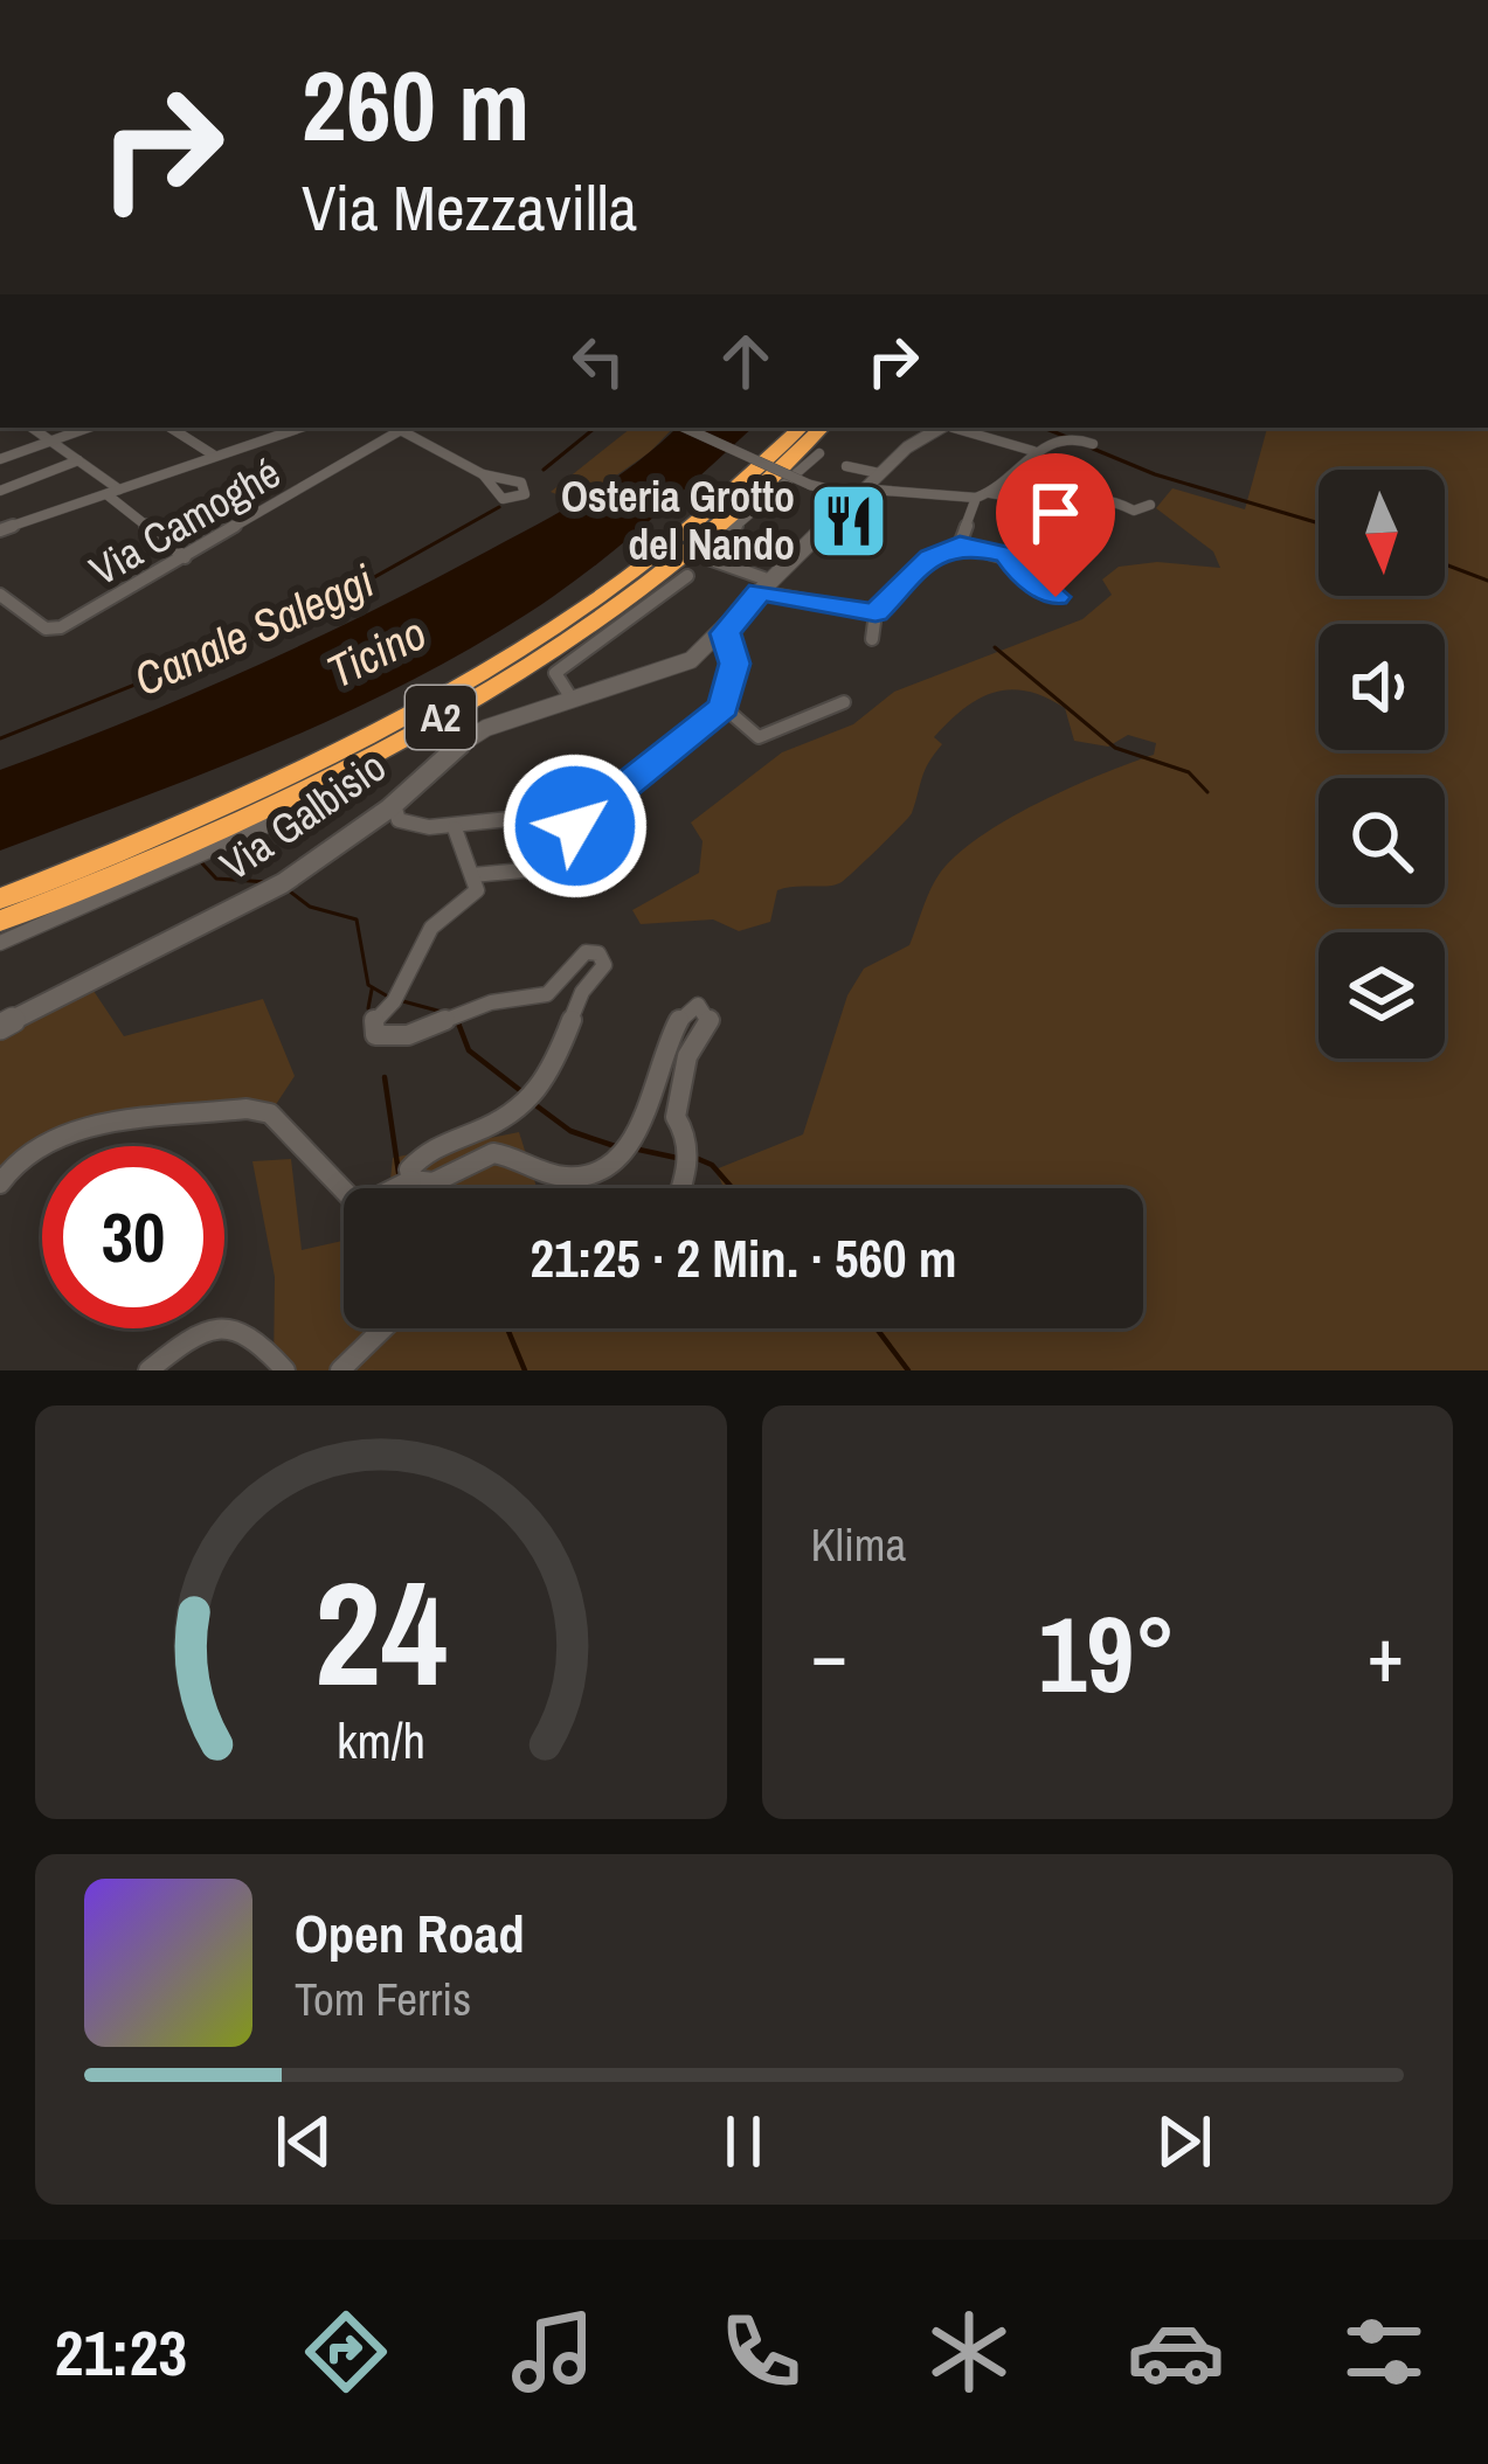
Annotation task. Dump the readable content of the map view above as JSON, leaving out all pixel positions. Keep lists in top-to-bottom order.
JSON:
{
  "streets": {
    "highway": ["A2"],
    "street": ["Via Camoghé", "Via Galbisio"]
  },
  "water": ["Canale Saleggi", "Ticino"],
  "places": {
    "restaurant": ["Osteria Grotto del Nando"]
  },
  "north": "bottom",
  "page": {
    "turn": ["260 m", "Via Mezzavilla"],
    "limit": "30",
    "trip": "21:25 · 2 Min. · 560 m",
    "tile": "Klima",
    "heat": ["−", "19°", "+"],
    "song": ["Open Road", "Tom Ferris"],
    "tabs": "21:23",
    "gauge": ["24", "km/h"]
  }
}
